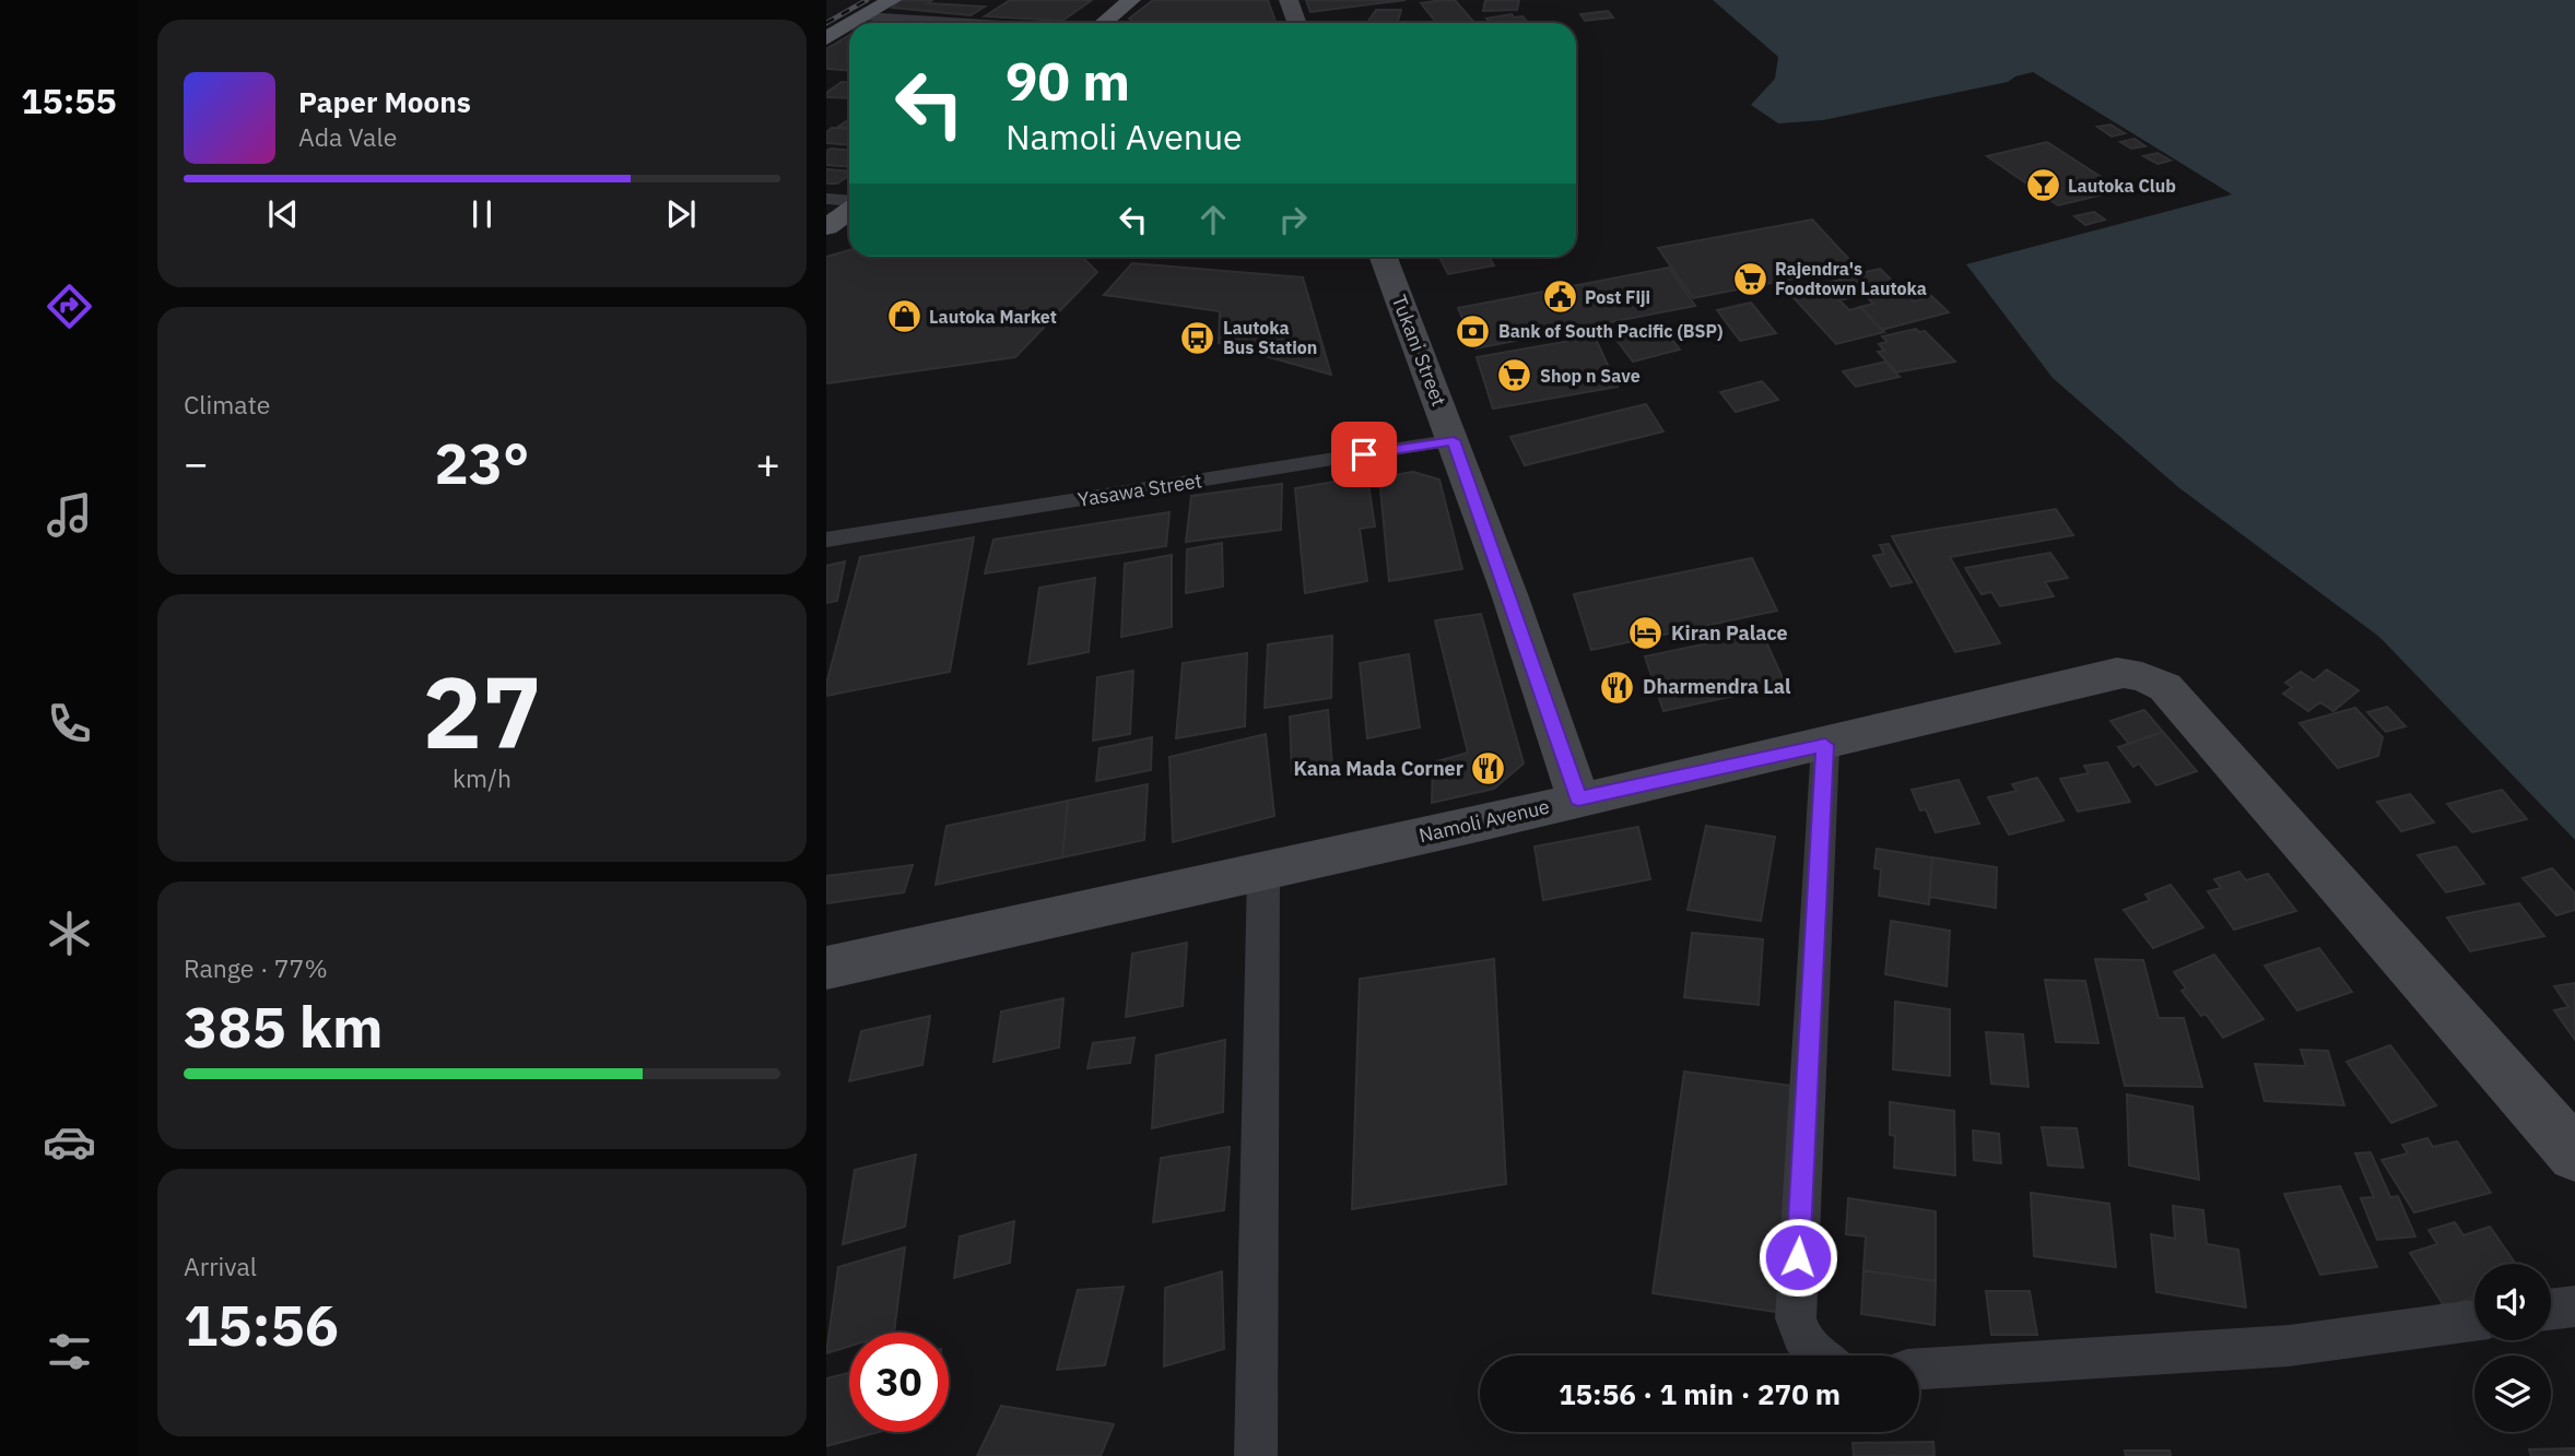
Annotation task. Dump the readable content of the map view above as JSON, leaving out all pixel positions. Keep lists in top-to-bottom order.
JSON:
{
  "streets": {
    "street": ["Tukani Street", "Yasawa Street", "Namoli Avenue"]
  },
  "crossings": [
    ["Tukani Street", "Yasawa Street"],
    ["Tukani Street", "Namoli Avenue"]
  ],
  "places": {
    "bar": ["Lautoka Club"],
    "supermarket": ["Rajendra's Foodtown Lautoka", "Shop n Save"],
    "public building": ["Post Fiji"],
    "shop": ["Lautoka Market"],
    "bank": ["Bank of South Pacific (BSP)"],
    "bus stop": ["Lautoka Bus Station"],
    "hotel": ["Kiran Palace"],
    "restaurant": ["Dharmendra Lal", "Kana Mada Corner"]
  },
  "page": {
    "tabs": "15:55",
    "turn": ["90 m", "Namoli Avenue"],
    "song": ["Paper Moons", "Ada Vale"],
    "tile": [
      "Climate",
      ["27", "km/h"],
      ["Range · 77%", "385 km"],
      ["Arrival", "15:56"]
    ],
    "heat": ["−", "23°", "+"],
    "limit": "30",
    "trip": "15:56 · 1 min · 270 m"
  }
}
